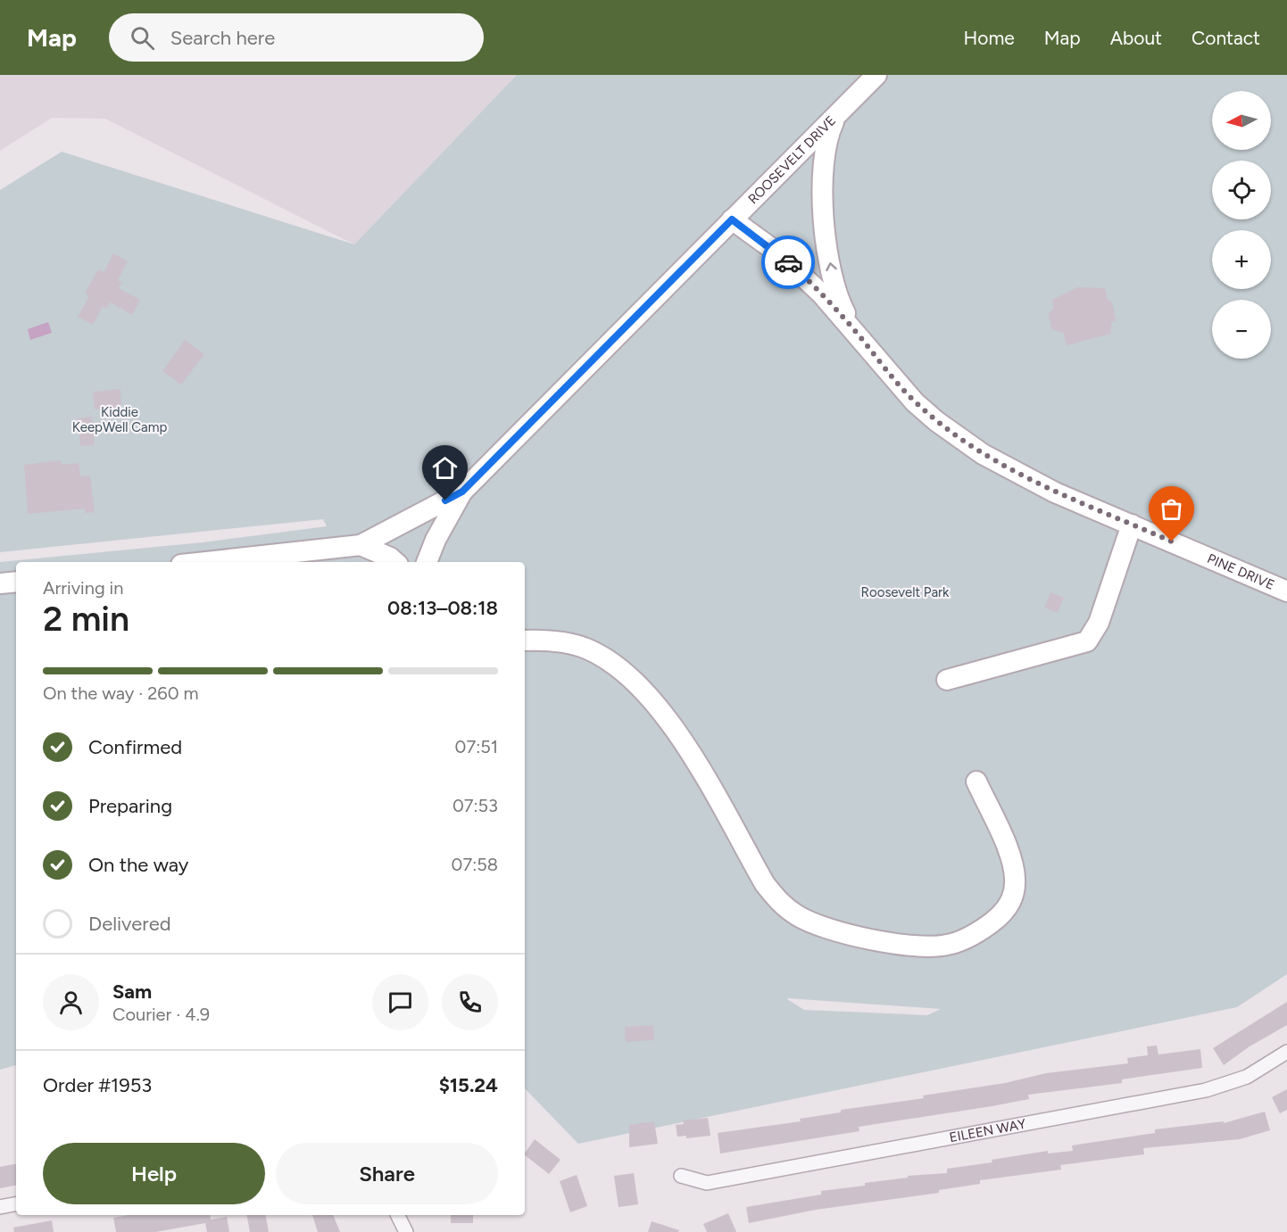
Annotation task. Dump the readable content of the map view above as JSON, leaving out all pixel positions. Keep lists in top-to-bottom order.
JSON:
{
  "streets": {
    "street": ["ROOSEVELT DRIVE", "PINE DRIVE", "EILEEN WAY"]
  },
  "crossings": [
    ["ROOSEVELT DRIVE", "PINE DRIVE"]
  ],
  "parks": ["Kiddie KeepWell Camp", "Roosevelt Park"],
  "north": "left",
  "page": {
    "header": "Map",
    "search": "Search here",
    "nav": [
      "Home",
      "Map",
      "About",
      "Contact"
    ],
    "map_buttons": ["+", "−"],
    "heading": ["2 min", "Arriving in", "08:13–08:18"],
    "panel": [
      "Sam",
      "Courier · 4.9",
      "Order #1953",
      "$15.24"
    ],
    "bar": "On the way · 260 m",
    "list": [
      ["Confirmed", "07:51"],
      ["Preparing", "07:53"],
      ["On the way", "07:58"],
      "Delivered"
    ],
    "buttons": ["Help", "Share"]
  }
}
